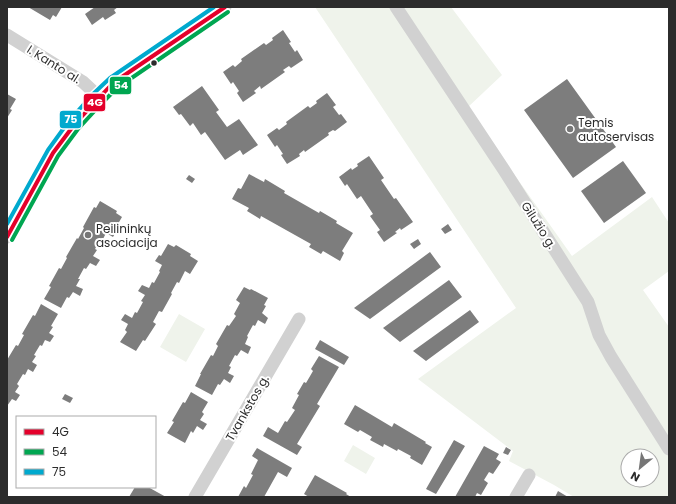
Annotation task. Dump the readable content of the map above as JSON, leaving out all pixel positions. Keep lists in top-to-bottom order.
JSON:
{
  "streets": {
    "street": ["I. Kanto al.", "Gilužio g.", "Tvankstos g."]
  },
  "places": ["Temis autoservisas", "Peilininkų asociacija"],
  "lines": ["transit line 4G", "transit line 75", "transit line 54"],
  "legend": ["4G", "54", "75"],
  "north": "bottom left"
}
